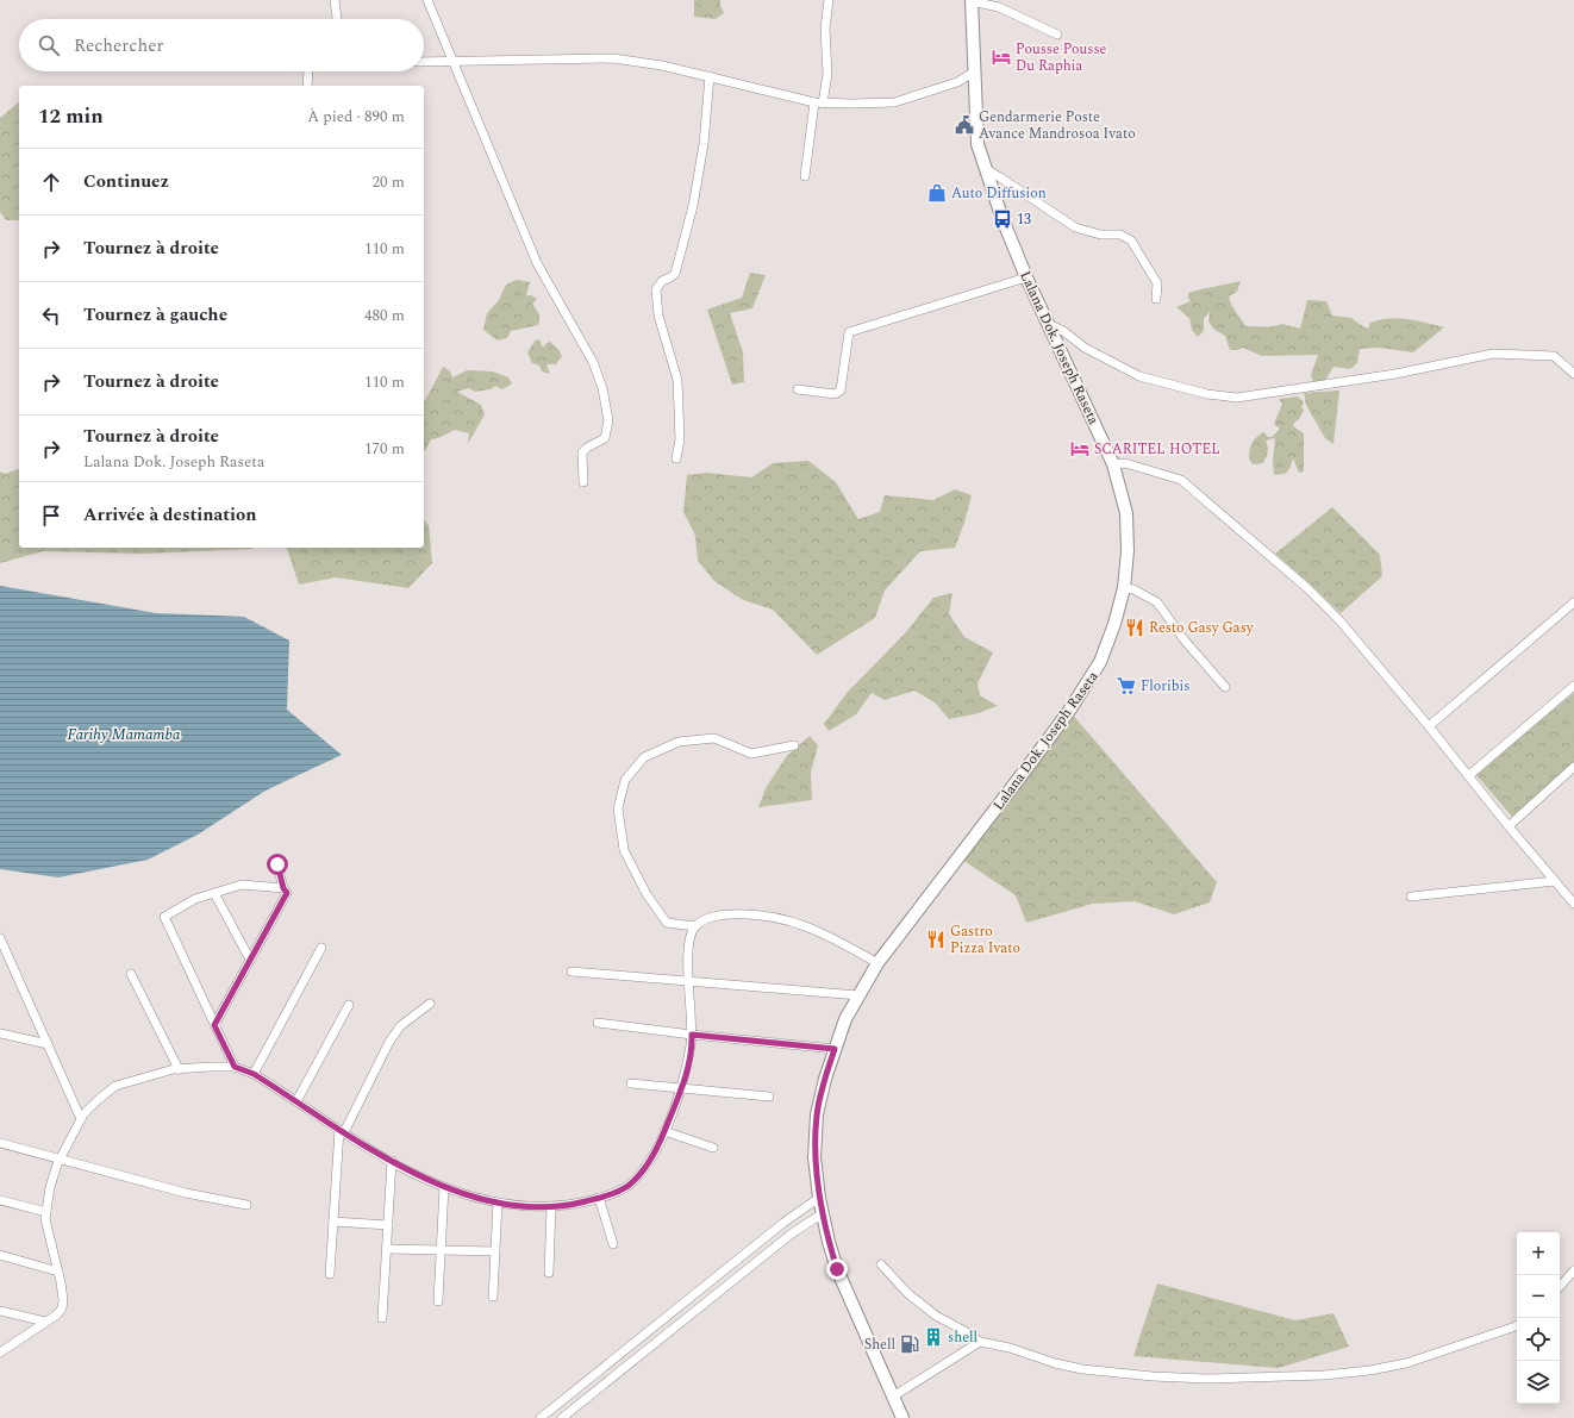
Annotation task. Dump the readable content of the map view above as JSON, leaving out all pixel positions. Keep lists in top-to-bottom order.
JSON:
{
  "streets": {
    "main road": ["Lalana Dok. Joseph Raseta"]
  },
  "water": ["Farihy Mamamba"],
  "places": {
    "hotel": ["Pousse Pousse Du Raphia", "SCARITEL HOTEL"],
    "public building": ["Gendarmerie Poste Avance Mandrosoa Ivato"],
    "shop": ["Auto Diffusion"],
    "bus stop": ["13"],
    "restaurant": ["Resto Gasy Gasy", "Gastro Pizza Ivato"],
    "supermarket": ["Floribis"],
    "building": ["shell"],
    "fuel station": ["Shell"]
  },
  "page": {
    "search": "Rechercher",
    "heading": ["12 min", "À pied · 890 m"],
    "list": [
      ["Continuez", "20 m"],
      ["Tournez à droite", "110 m"],
      ["Tournez à gauche", "480 m"],
      ["Tournez à droite", "110 m"],
      ["Tournez à droite", "Lalana Dok. Joseph Raseta", "170 m"],
      "Arrivée à destination"
    ],
    "map_buttons": ["+", "−"]
  }
}
